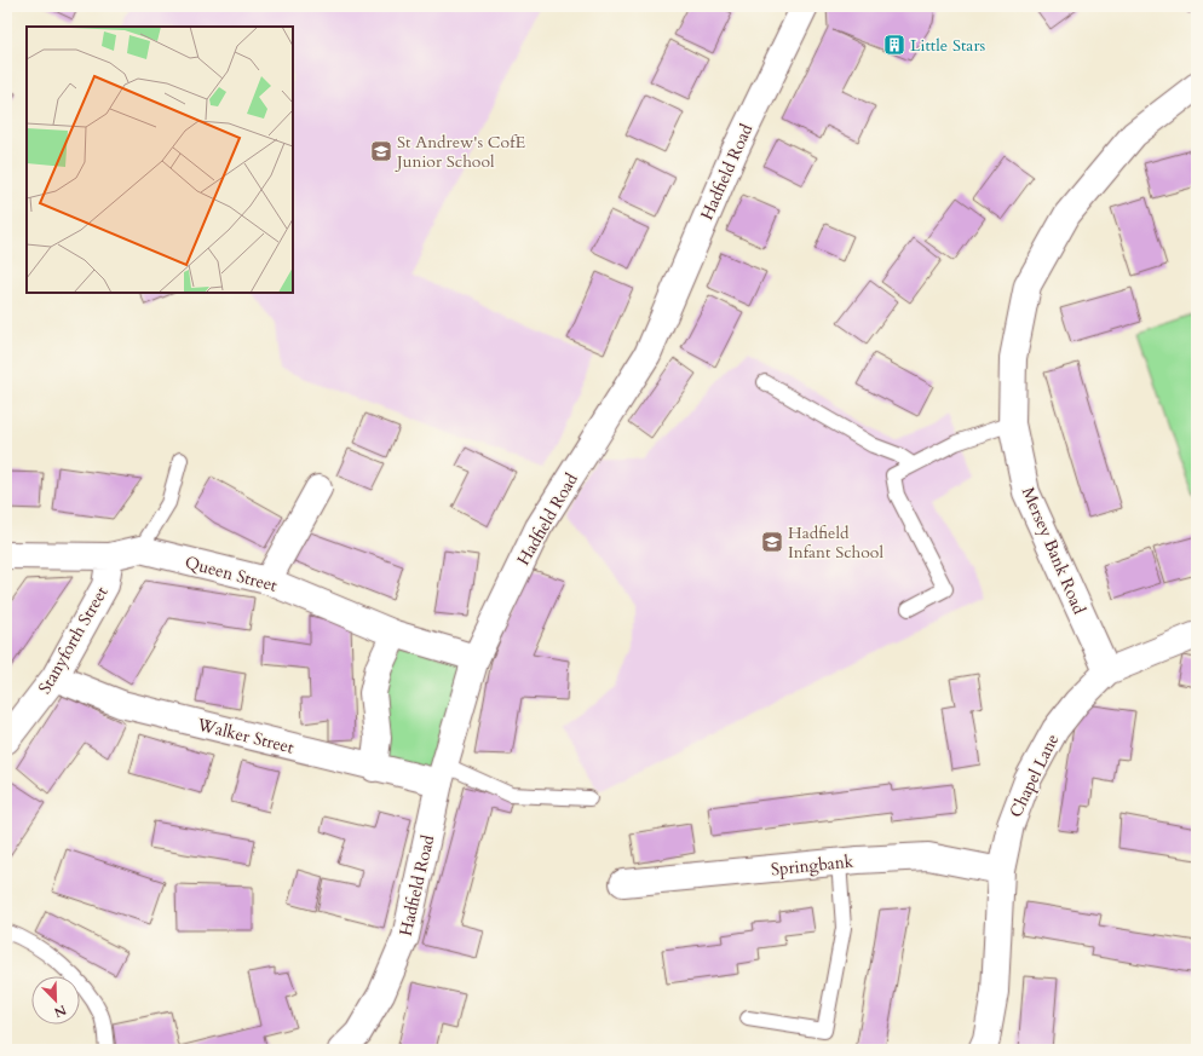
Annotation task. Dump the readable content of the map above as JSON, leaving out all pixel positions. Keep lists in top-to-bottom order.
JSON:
{
  "streets": {
    "street": [
      "Hadfield Road",
      "Mersey Bank Road",
      "Queen Street",
      "Stanyforth Street",
      "Walker Street",
      "Chapel Lane",
      "Springbank"
    ]
  },
  "crossings": [
    ["Hadfield Road", "Queen Street"],
    ["Hadfield Road", "Walker Street"],
    ["Mersey Bank Road", "Chapel Lane"],
    ["Queen Street", "Stanyforth Street"],
    ["Stanyforth Street", "Walker Street"],
    ["Chapel Lane", "Springbank"]
  ],
  "places": {
    "building": ["Little Stars"],
    "school or university": ["St Andrew's CofE Junior School", "Hadfield Infant School"]
  },
  "north": "bottom right"
}
